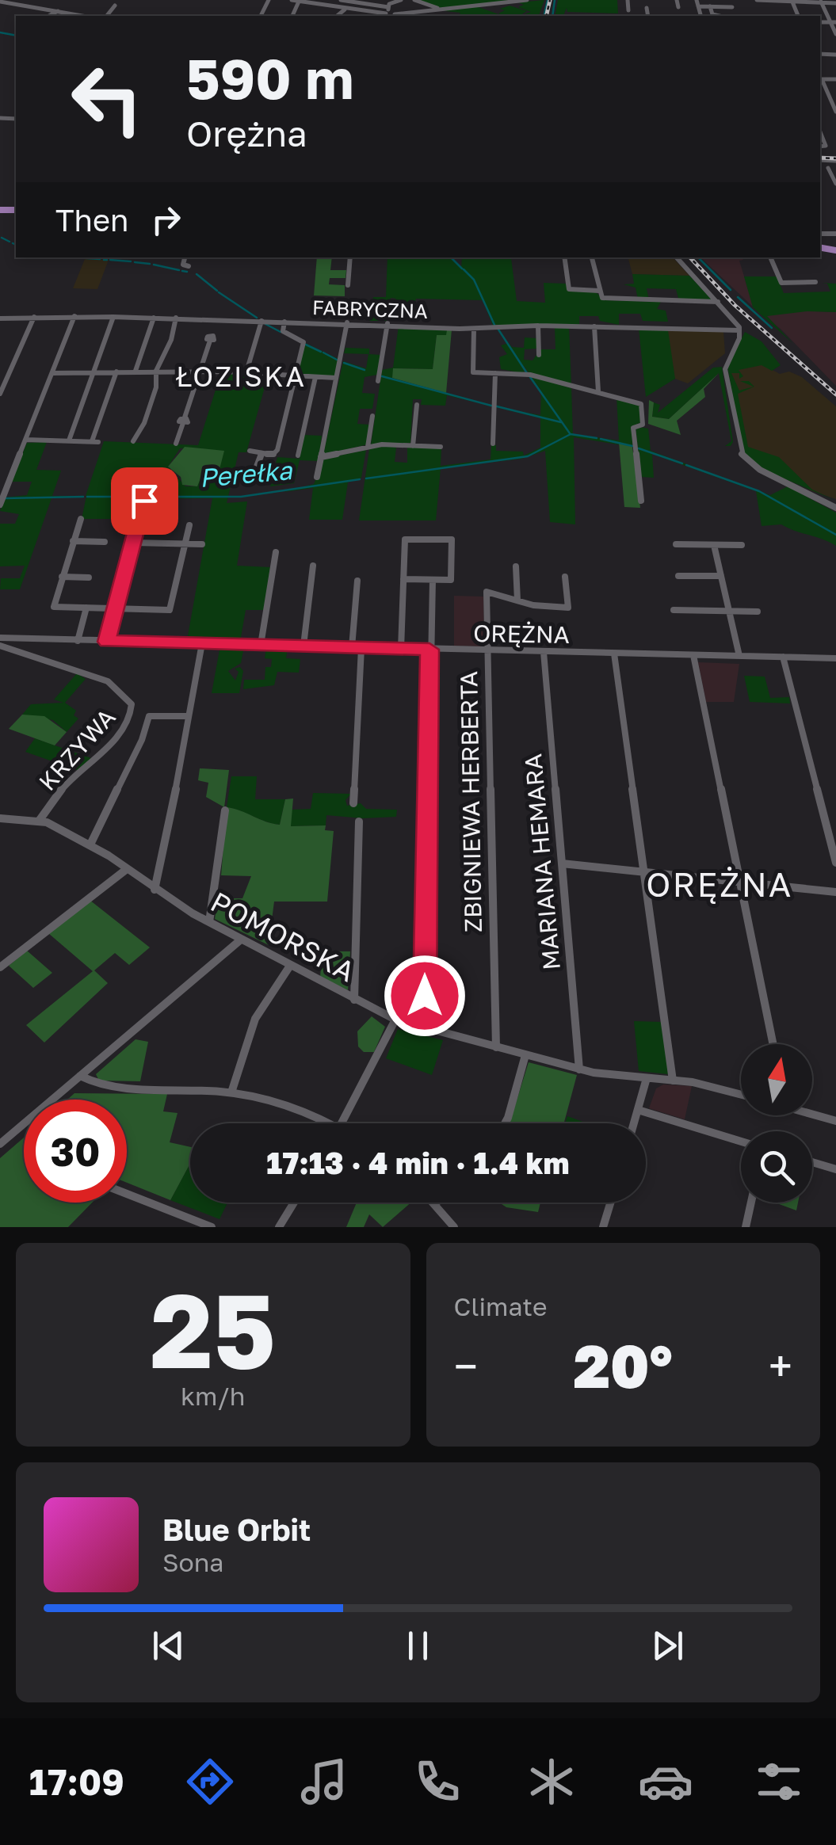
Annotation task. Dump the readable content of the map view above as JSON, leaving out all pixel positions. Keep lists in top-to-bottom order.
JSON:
{
  "streets": {
    "street": [
      "FABRYCZNA",
      "ORĘŻNA",
      "KRZYWA",
      "ZBIGNIEWA HERBERTA",
      "MARIANA HEMARA",
      "POMORSKA"
    ]
  },
  "crossings": [
    ["ORĘŻNA", "ZBIGNIEWA HERBERTA"],
    ["ORĘŻNA", "MARIANA HEMARA"],
    ["KRZYWA", "POMORSKA"],
    ["ZBIGNIEWA HERBERTA", "POMORSKA"],
    ["MARIANA HEMARA", "POMORSKA"]
  ],
  "districts": ["ŁOZISKA", "ORĘŻNA"],
  "water": ["Perełka"],
  "north": "top",
  "page": {
    "turn": ["590 m", "Orężna"],
    "then": "Then",
    "limit": "30",
    "trip": "17:13 · 4 min · 1.4 km",
    "tile": [
      ["25", "km/h"],
      "Climate"
    ],
    "heat": ["−", "20°", "+"],
    "song": ["Blue Orbit", "Sona"],
    "tabs": "17:09"
  }
}
